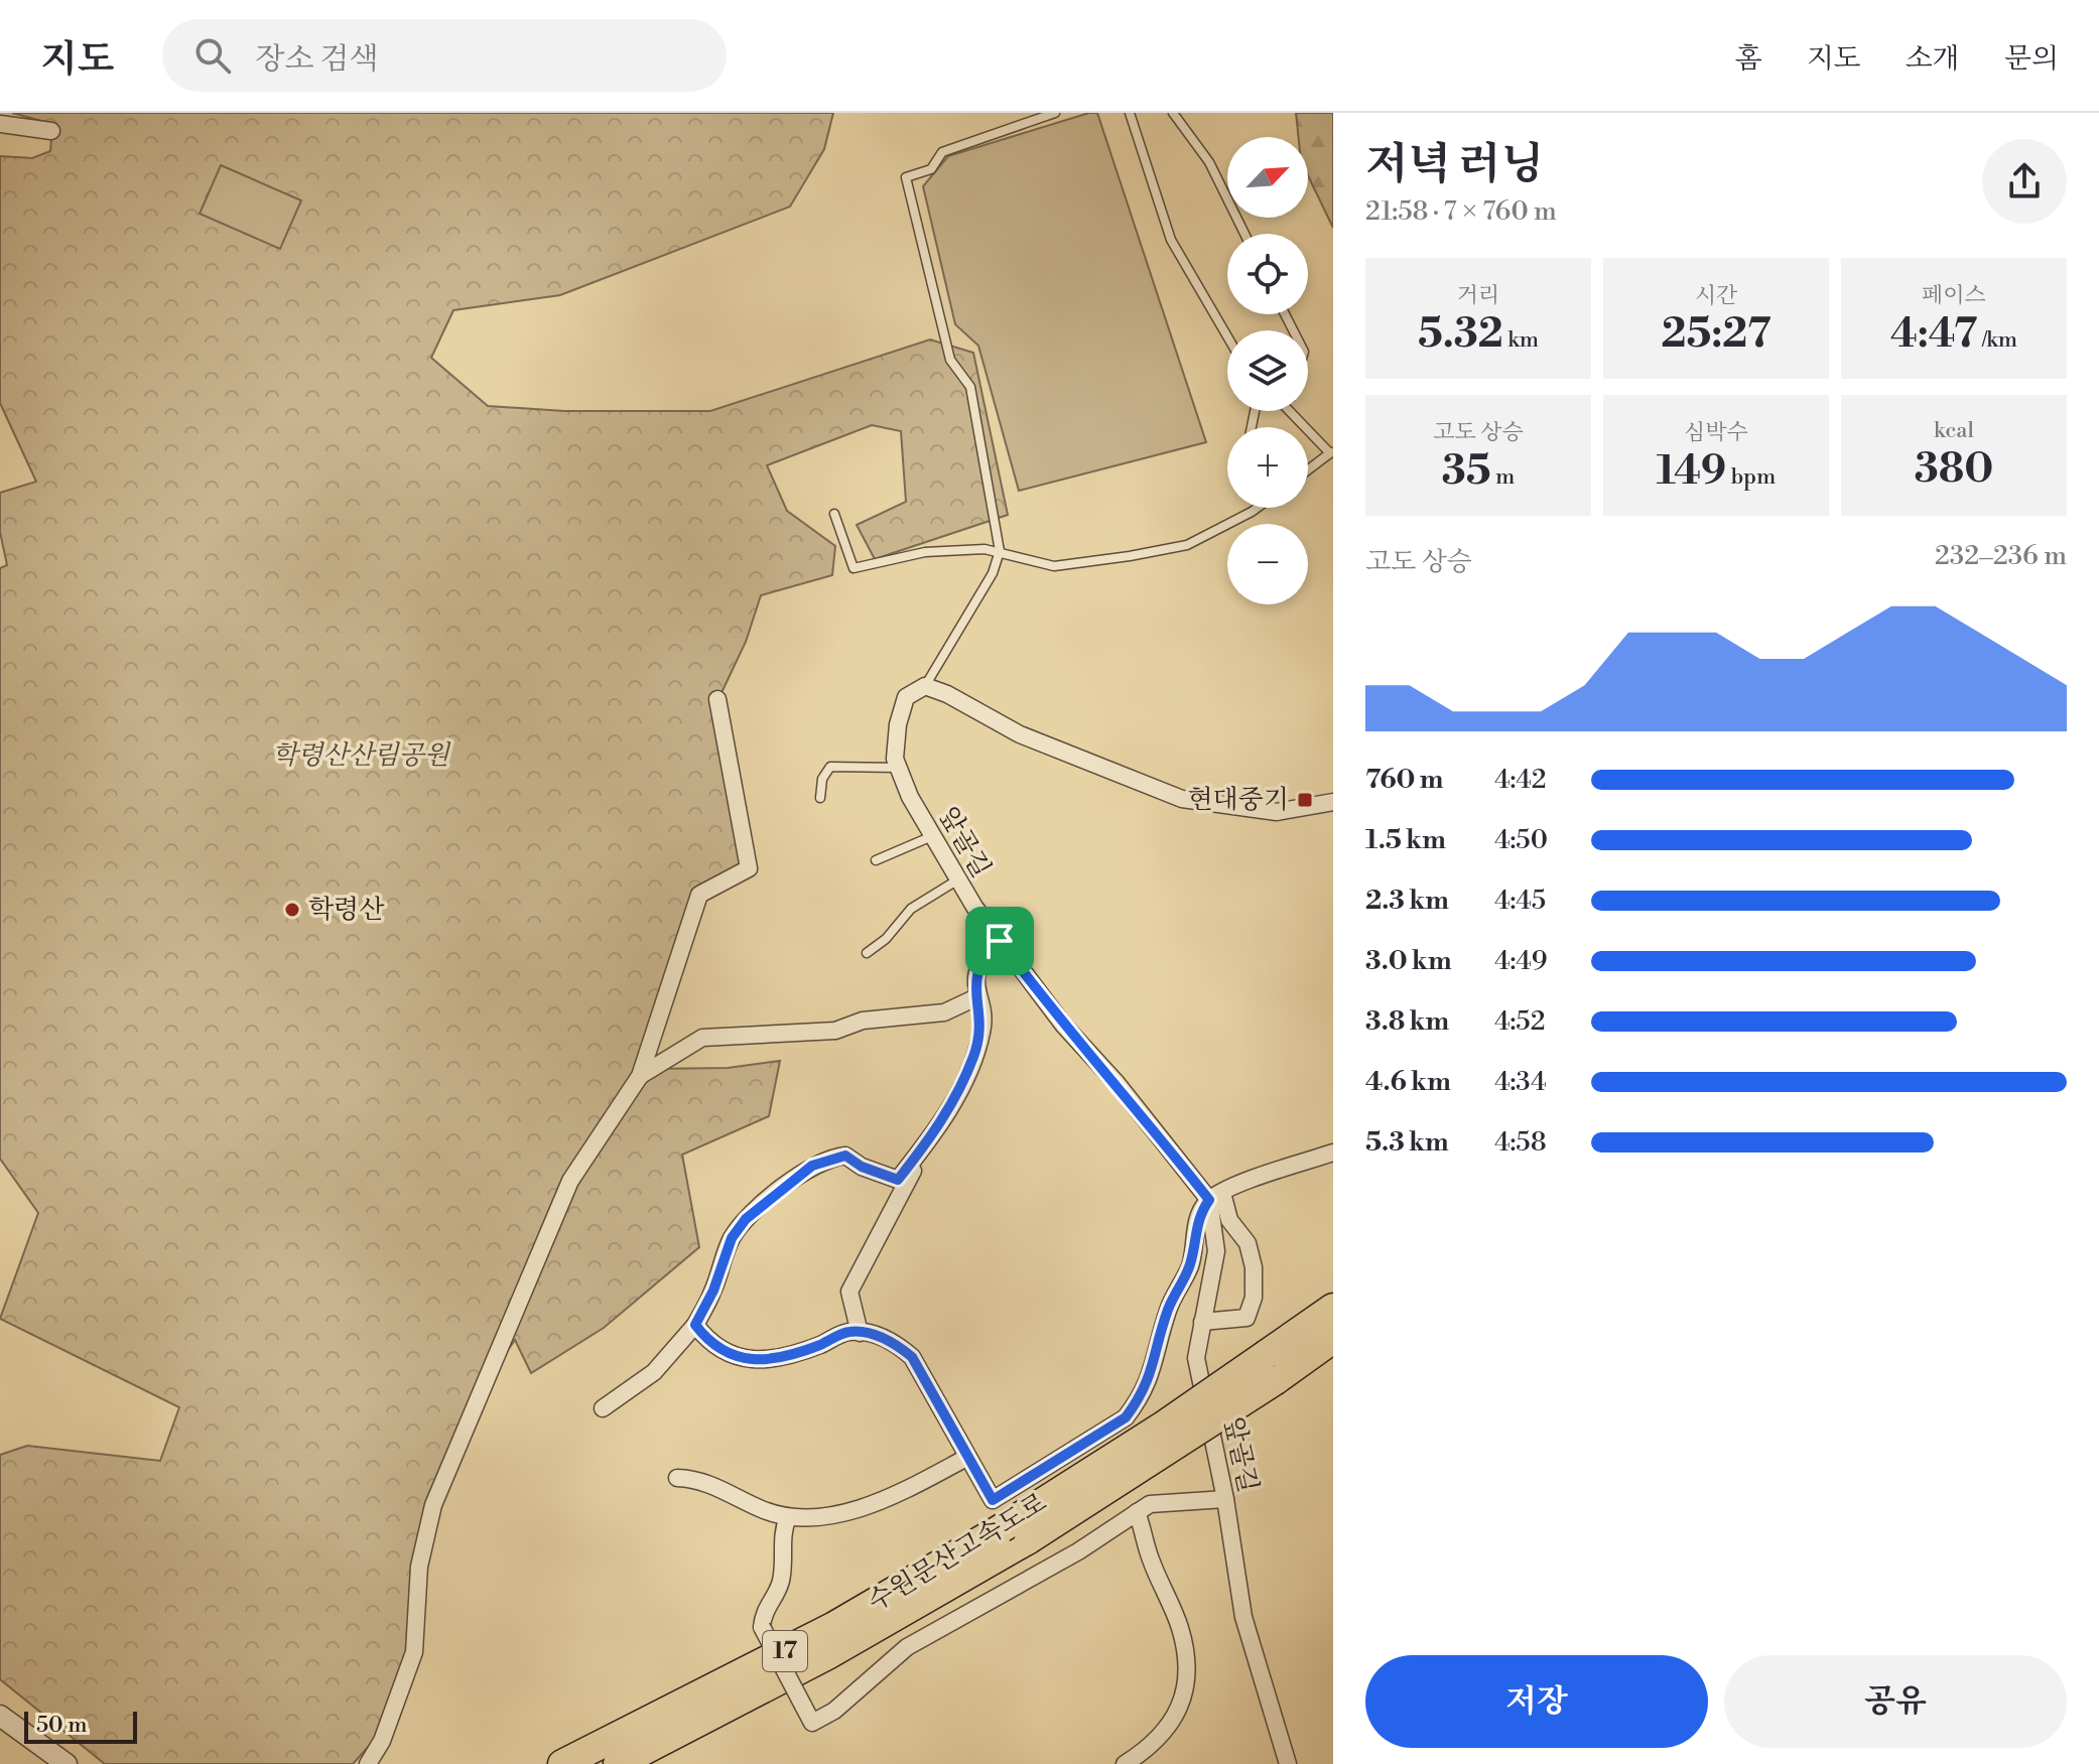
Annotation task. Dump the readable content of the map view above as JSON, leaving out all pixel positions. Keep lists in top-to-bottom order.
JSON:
{
  "streets": {
    "highway": ["수원문산고속도로", "17"],
    "street": ["앞골길"]
  },
  "parks": ["학령산산림공원"],
  "places": {
    "transit": ["현대중기"],
    "other": ["학령산"]
  },
  "scale_bar": "50 m",
  "north": "top right",
  "page": {
    "header": "지도",
    "search": "장소 검색",
    "nav": [
      "홈",
      "지도",
      "소개",
      "문의"
    ],
    "heading": ["저녁 러닝", "21:58 · 7 × 760 m"],
    "map_buttons": ["+", "−"],
    "stats": [
      ["거리", "5.32 km"],
      ["시간", "25:27"],
      ["페이스", "4:47 /km"],
      ["고도 상승", "35 m"],
      ["심박수", "149 bpm"],
      ["kcal", "380"]
    ],
    "chart": ["고도 상승", "232–236 m"],
    "list": [
      {
        "name": "760 m",
        "note": "4:42"
      },
      {
        "name": "1.5 km",
        "note": "4:50"
      },
      {
        "name": "2.3 km",
        "note": "4:45"
      },
      {
        "name": "3.0 km",
        "note": "4:49"
      },
      {
        "name": "3.8 km",
        "note": "4:52"
      },
      {
        "name": "4.6 km",
        "note": "4:34"
      },
      {
        "name": "5.3 km",
        "note": "4:58"
      }
    ],
    "buttons": ["저장", "공유"],
    "scale": "50 m"
  }
}
